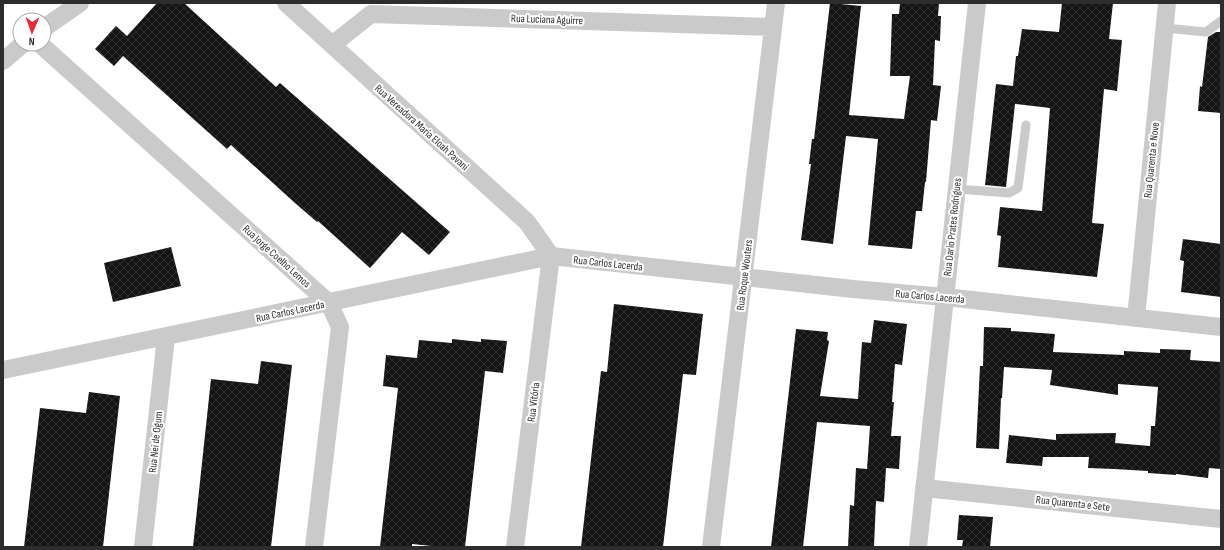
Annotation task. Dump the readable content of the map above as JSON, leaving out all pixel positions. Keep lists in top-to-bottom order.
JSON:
{
  "streets": {
    "street": [
      "Rua Luciana Aguirre",
      "Rua Vereadora Maria Eloah Pavani",
      "Rua Quarenta e Nove",
      "Rua Dario Prates Rodrigues",
      "Rua Jorge Coelho Lemos",
      "Rua Carlos Lacerda",
      "Rua Roque Wouters",
      "Rua Vitória",
      "Rua Nei de Ogum",
      "Rua Quarenta e Sete"
    ]
  },
  "crossings": [
    ["Rua Luciana Aguirre", "Rua Vereadora Maria Eloah Pavani"],
    ["Rua Luciana Aguirre", "Rua Roque Wouters"],
    ["Rua Vereadora Maria Eloah Pavani", "Rua Carlos Lacerda"],
    ["Rua Vereadora Maria Eloah Pavani", "Rua Vitória"],
    ["Rua Quarenta e Nove", "Rua Carlos Lacerda"],
    ["Rua Dario Prates Rodrigues", "Rua Carlos Lacerda"],
    ["Rua Dario Prates Rodrigues", "Rua Quarenta e Sete"],
    ["Rua Jorge Coelho Lemos", "Rua Carlos Lacerda"],
    ["Rua Carlos Lacerda", "Rua Roque Wouters"],
    ["Rua Carlos Lacerda", "Rua Vitória"],
    ["Rua Carlos Lacerda", "Rua Nei de Ogum"]
  ],
  "north": "bottom"
}
